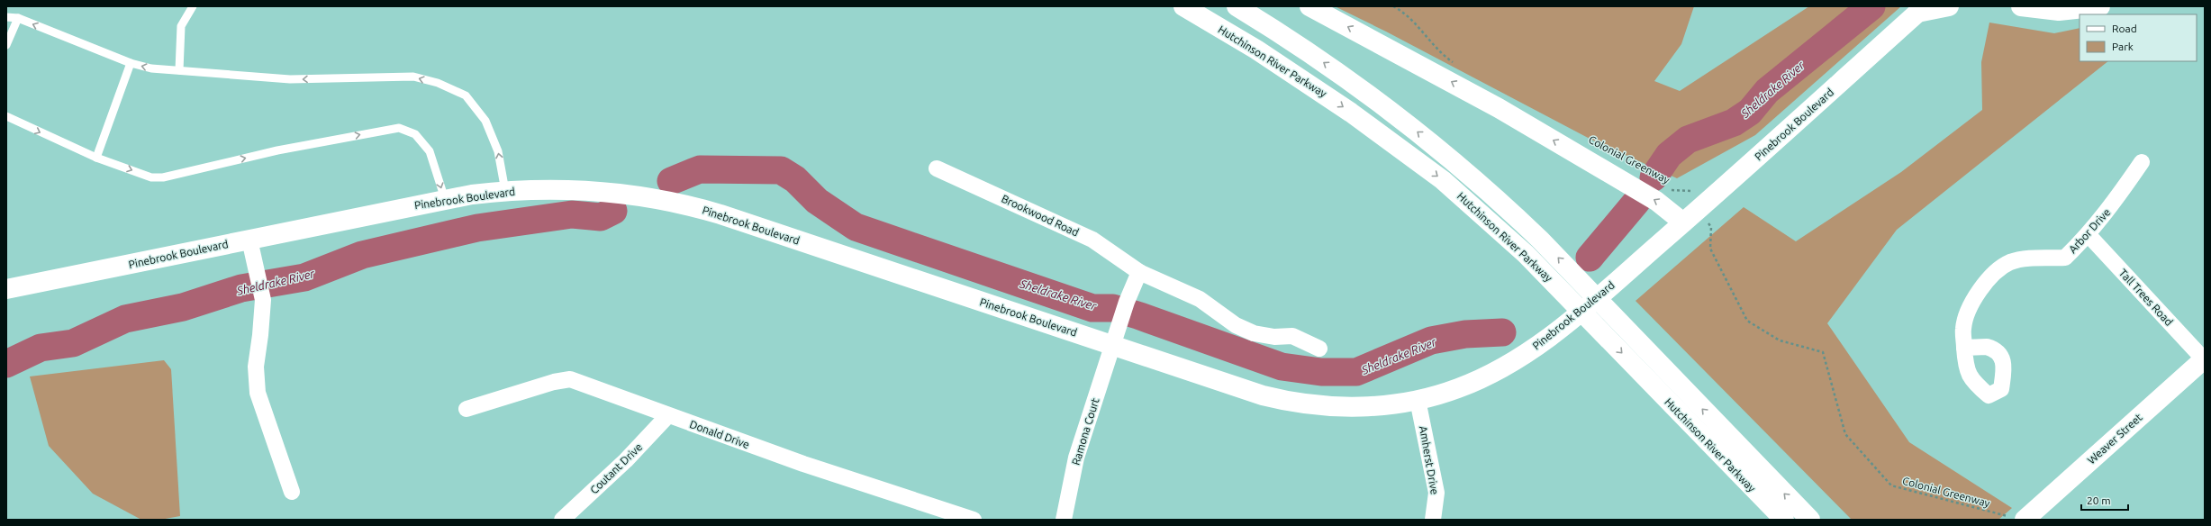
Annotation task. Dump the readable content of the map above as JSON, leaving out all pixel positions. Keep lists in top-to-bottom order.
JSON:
{
  "streets": {
    "main road": ["Hutchinson River Parkway", "Pinebrook Boulevard", "Weaver Street"],
    "street": [
      "Brookwood Road",
      "Arbor Drive",
      "Tall Trees Road",
      "Ramona Court",
      "Donald Drive",
      "Amherst Drive",
      "Coutant Drive"
    ],
    "path": ["Colonial Greenway"]
  },
  "crossings": [
    ["Pinebrook Boulevard", "Colonial Greenway"],
    ["Pinebrook Boulevard", "Ramona Court"],
    ["Pinebrook Boulevard", "Amherst Drive"],
    ["Colonial Greenway", "Weaver Street"],
    ["Arbor Drive", "Tall Trees Road"],
    ["Tall Trees Road", "Weaver Street"],
    ["Donald Drive", "Coutant Drive"]
  ],
  "water": ["Sheldrake River"],
  "legend": ["Road", "Park"],
  "scale_bar": "20 m"
}
